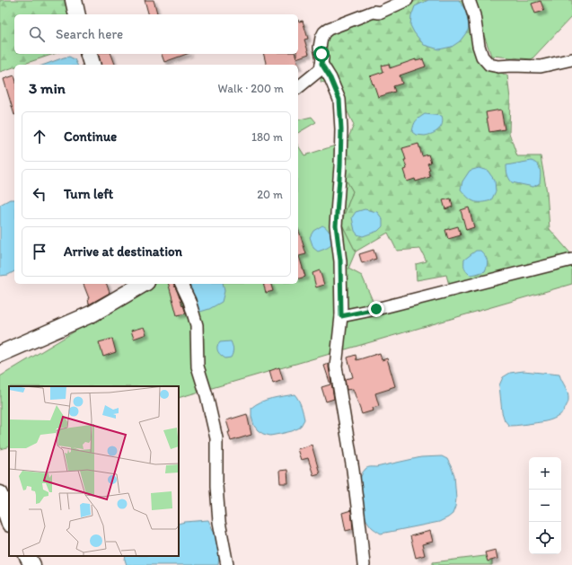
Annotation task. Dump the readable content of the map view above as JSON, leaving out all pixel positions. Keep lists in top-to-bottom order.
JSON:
{
  "page": {
    "search": "Search here",
    "heading": ["3 min", "Walk · 200 m"],
    "list": [
      ["Continue", "180 m"],
      ["Turn left", "20 m"],
      "Arrive at destination"
    ],
    "map_buttons": ["+", "−"]
  }
}
